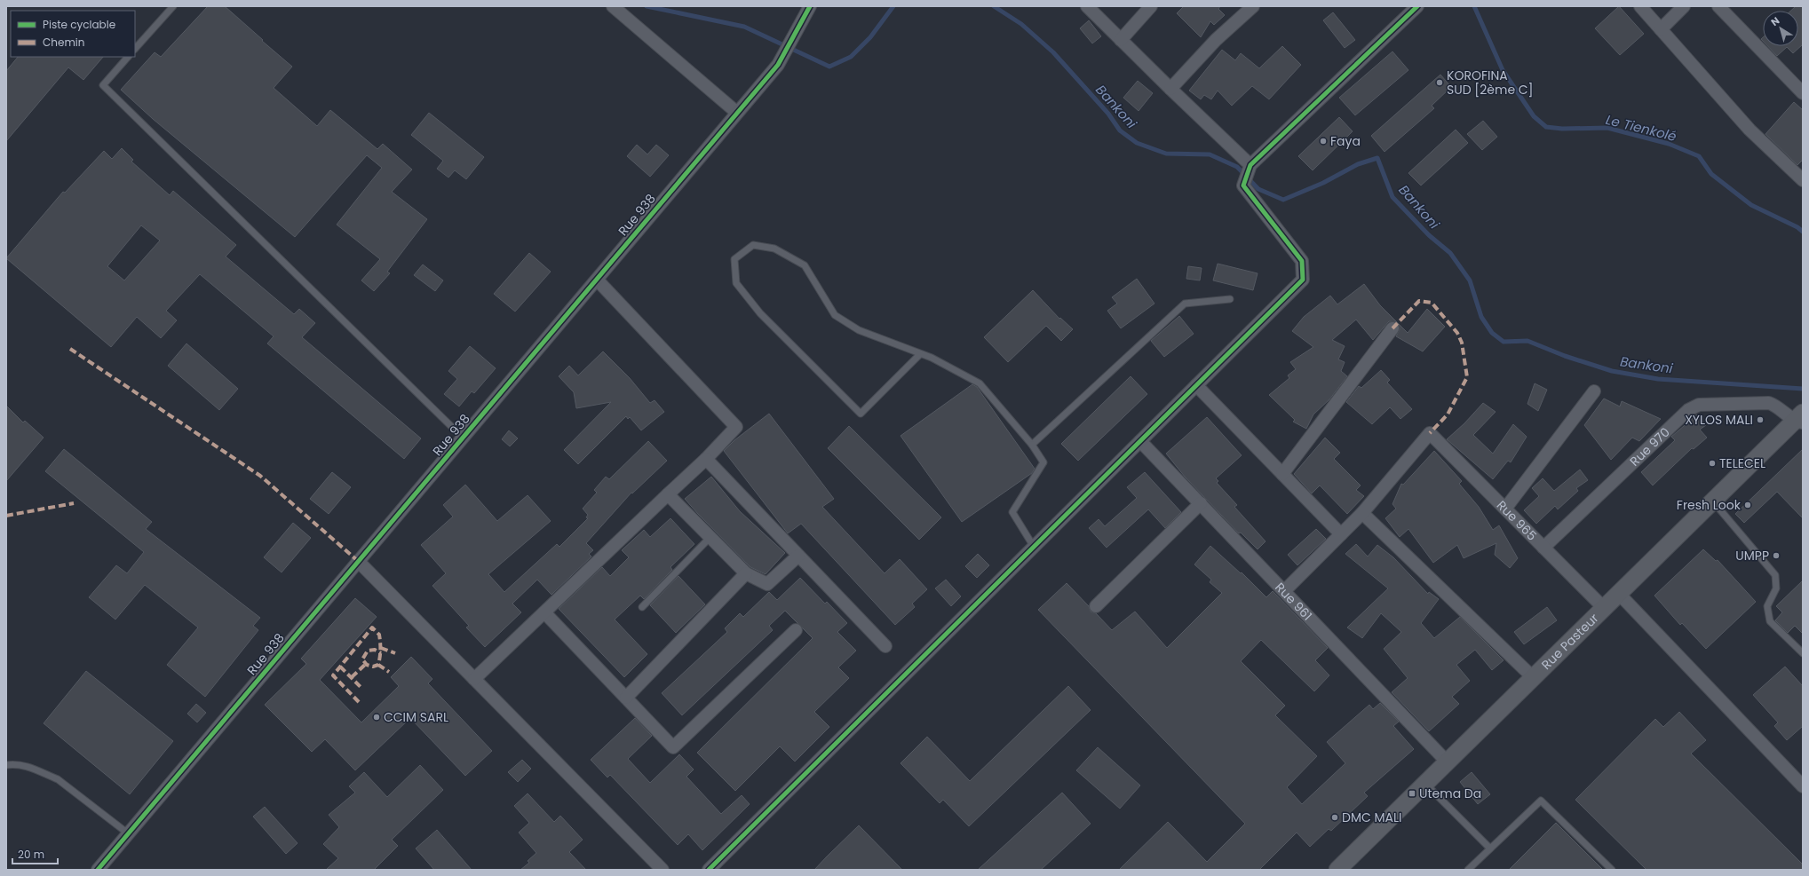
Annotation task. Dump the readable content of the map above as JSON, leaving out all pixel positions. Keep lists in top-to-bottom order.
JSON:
{
  "streets": {
    "main road": ["Rue Pasteur"],
    "street": [
      "Rue 938",
      "Rue 970",
      "Rue 965",
      "Rue 961"
    ]
  },
  "crossings": [
    ["Rue 970", "Rue 965"],
    ["Rue 970", "Rue Pasteur"],
    ["Rue 965", "Rue Pasteur"],
    ["Rue 961", "Rue Pasteur"]
  ],
  "water": ["Bankoni", "Le Tienkolé"],
  "places": {
    "other": [
      "KOROFINA SUD [2ème C]",
      "Faya",
      "XYLOS MALI",
      "TELECEL",
      "Fresh Look",
      "UMPP",
      "CCIM SARL",
      "DMC MALI"
    ],
    "transit": ["Utema Da"]
  },
  "legend": ["Piste cyclable", "Chemin"],
  "scale_bar": "20 m",
  "north": "top left"
}
